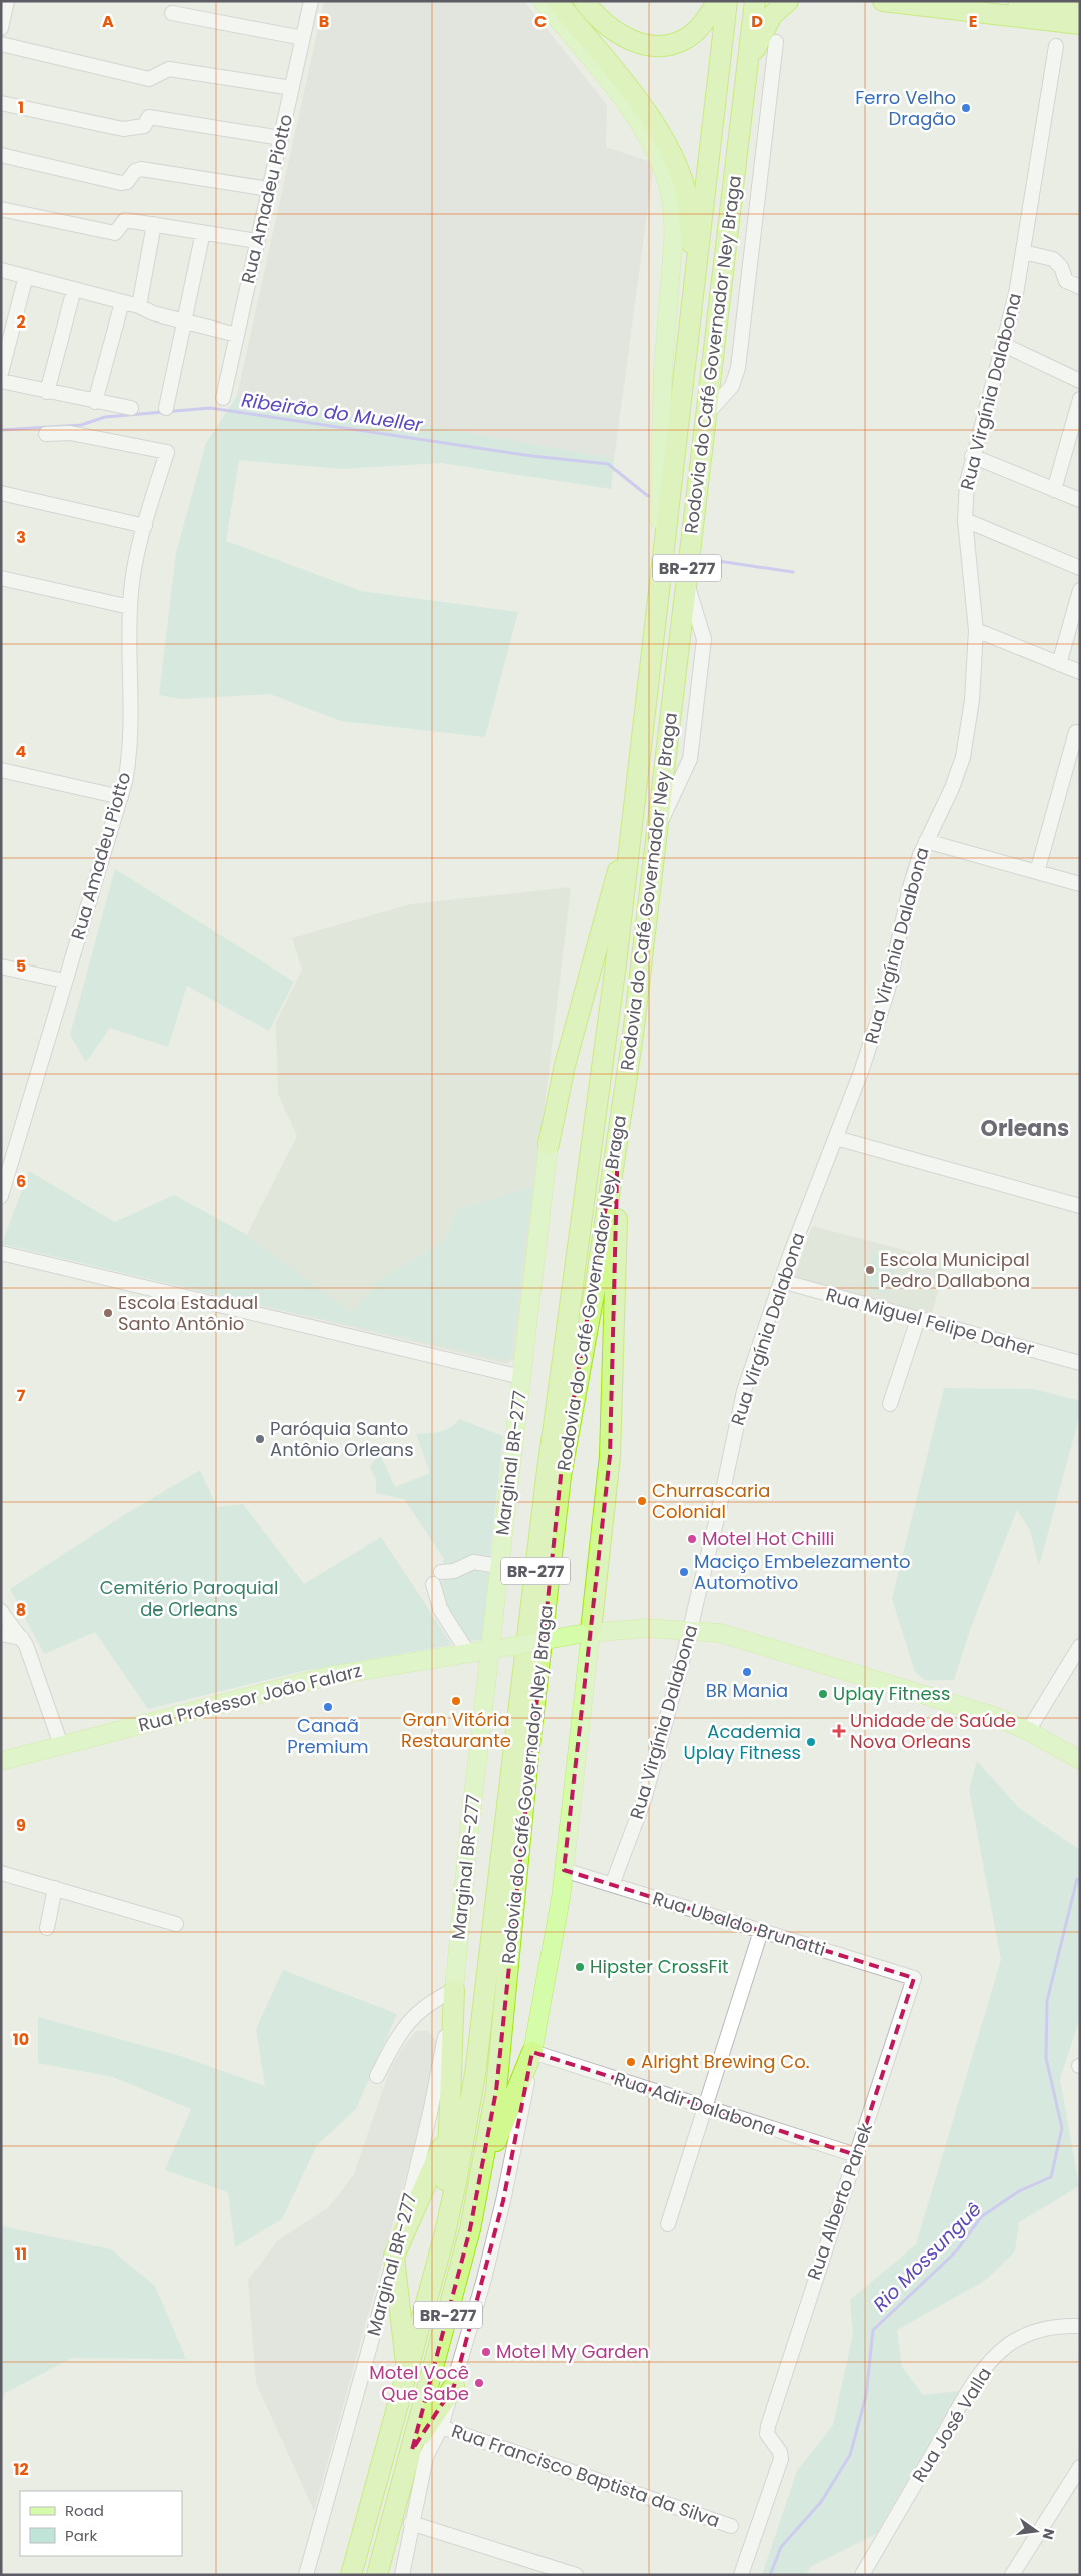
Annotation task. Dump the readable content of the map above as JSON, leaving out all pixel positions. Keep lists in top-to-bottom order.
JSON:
{
  "streets": {
    "highway": ["Rodovia do Café Governador Ney Braga", "BR-277"],
    "main road": ["Marginal BR-277", "Rua Professor João Falarz"],
    "street": [
      "Rua Amadeu Piotto",
      "Rua Virgínia Dalabona",
      "Rua Miguel Felipe Daher",
      "Rua Ubaldo Brunatti",
      "Rua Adir Dalabona",
      "Rua Alberto Panek",
      "Rua José Valla",
      "Rua Francisco Baptista da Silva"
    ]
  },
  "crossings": [
    ["Rua Virgínia Dalabona", "Rua Miguel Felipe Daher"],
    ["Rua Virgínia Dalabona", "Rua Professor João Falarz"],
    ["Rua Virgínia Dalabona", "Rua Ubaldo Brunatti"],
    ["Marginal BR-277", "Rua Professor João Falarz"],
    ["Rua Ubaldo Brunatti", "Rua Alberto Panek"],
    ["Rua Adir Dalabona", "Rua Alberto Panek"]
  ],
  "districts": ["Orleans"],
  "water": ["Ribeirão do Mueller", "Rio Mossunguê"],
  "parks": ["Cemitério Paroquial de Orleans"],
  "places": {
    "other": [
      "Ferro Velho Dragão",
      "Escola Municipal Pedro Dallabona",
      "Escola Estadual Santo Antônio",
      "Paróquia Santo Antônio Orleans",
      "Churrascaria Colonial",
      "Motel Hot Chilli",
      "Maciço Embelezamento Automotivo",
      "BR Mania",
      "Uplay Fitness",
      "Gran Vitória Restaurante",
      "Canaã Premium",
      "Academia Uplay Fitness",
      "Hipster CrossFit",
      "Alright Brewing Co.",
      "Motel My Garden",
      "Motel Você Que Sabe"
    ],
    "health": ["Unidade de Saúde Nova Orleans"]
  },
  "legend": ["Road", "Park"],
  "north": "right",
  "grid": {
    "columns": [
      "A",
      "B",
      "C",
      "D",
      "E"
    ],
    "rows": [
      "1",
      "2",
      "3",
      "4",
      "5",
      "6",
      "7",
      "8",
      "9",
      "10",
      "11",
      "12"
    ]
  }
}
